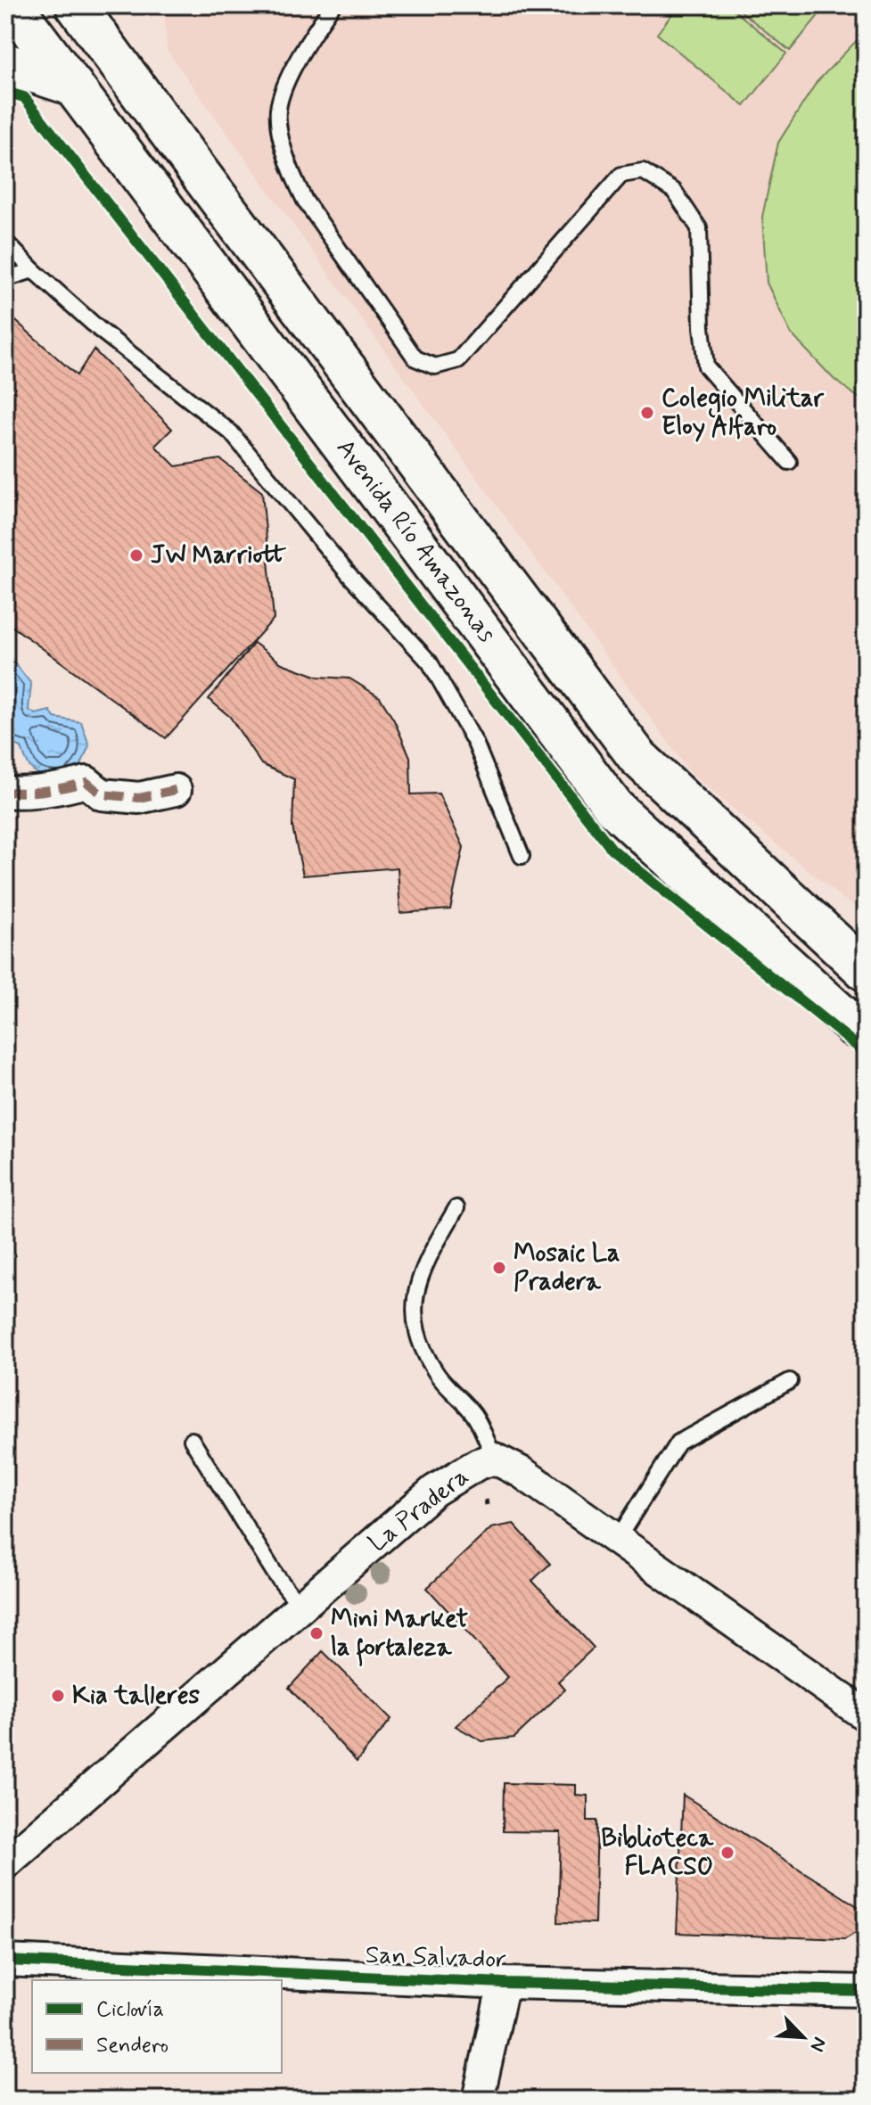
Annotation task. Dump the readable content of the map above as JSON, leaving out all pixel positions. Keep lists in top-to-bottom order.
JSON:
{
  "streets": {
    "main road": ["Avenida Río Amazonas"],
    "street": ["La Pradera", "San Salvador"]
  },
  "places": [
    "Colegio Militar Eloy Alfaro",
    "JW Marriott",
    "Mosaic La Pradera",
    "Mini Market la fortaleza",
    "Kia talleres",
    "Biblioteca FLACSO"
  ],
  "legend": ["Ciclovía", "Sendero"],
  "north": "bottom right"
}
